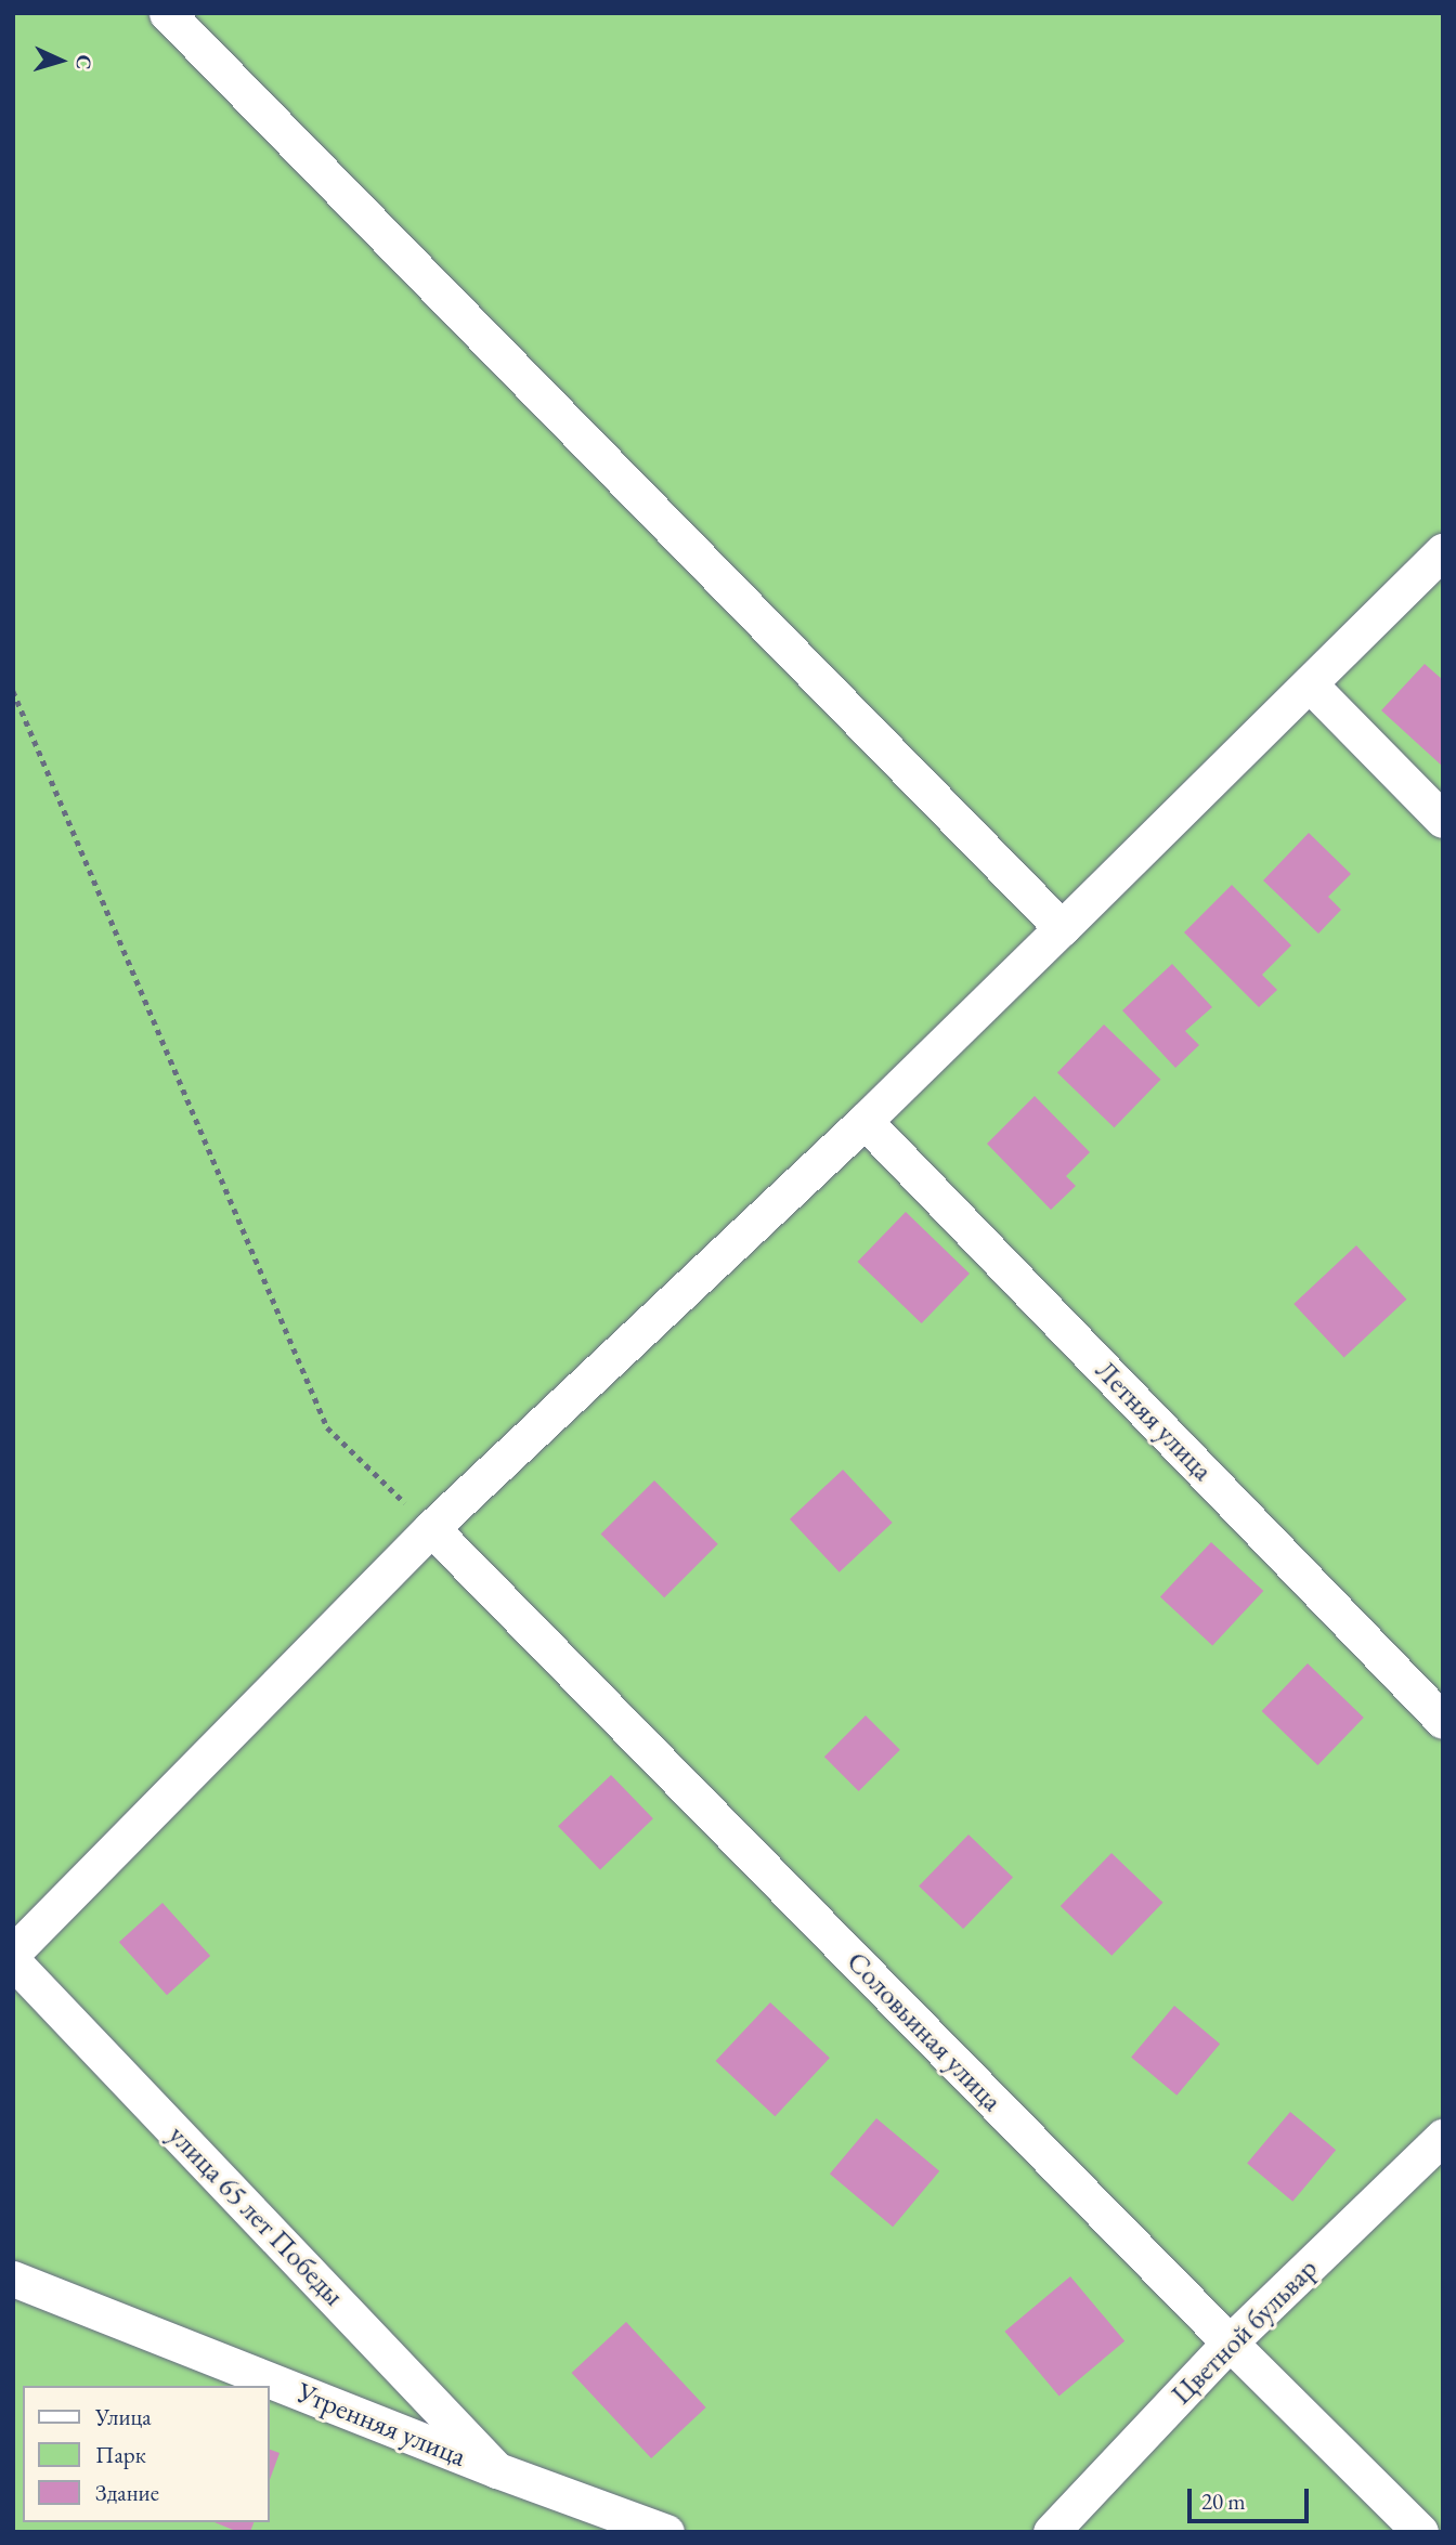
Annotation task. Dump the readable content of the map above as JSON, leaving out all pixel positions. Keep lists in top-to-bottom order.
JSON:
{
  "streets": {
    "street": [
      "Летняя улица",
      "Соловьиная улица",
      "улица 65 лет Победы",
      "Цветной бульвар",
      "Утренняя улица"
    ]
  },
  "crossings": [
    ["Соловьиная улица", "Цветной бульвар"],
    ["улица 65 лет Победы", "Утренняя улица"]
  ],
  "legend": ["Улица", "Парк", "Здание"],
  "scale_bar": "20 m",
  "north": "right"
}
